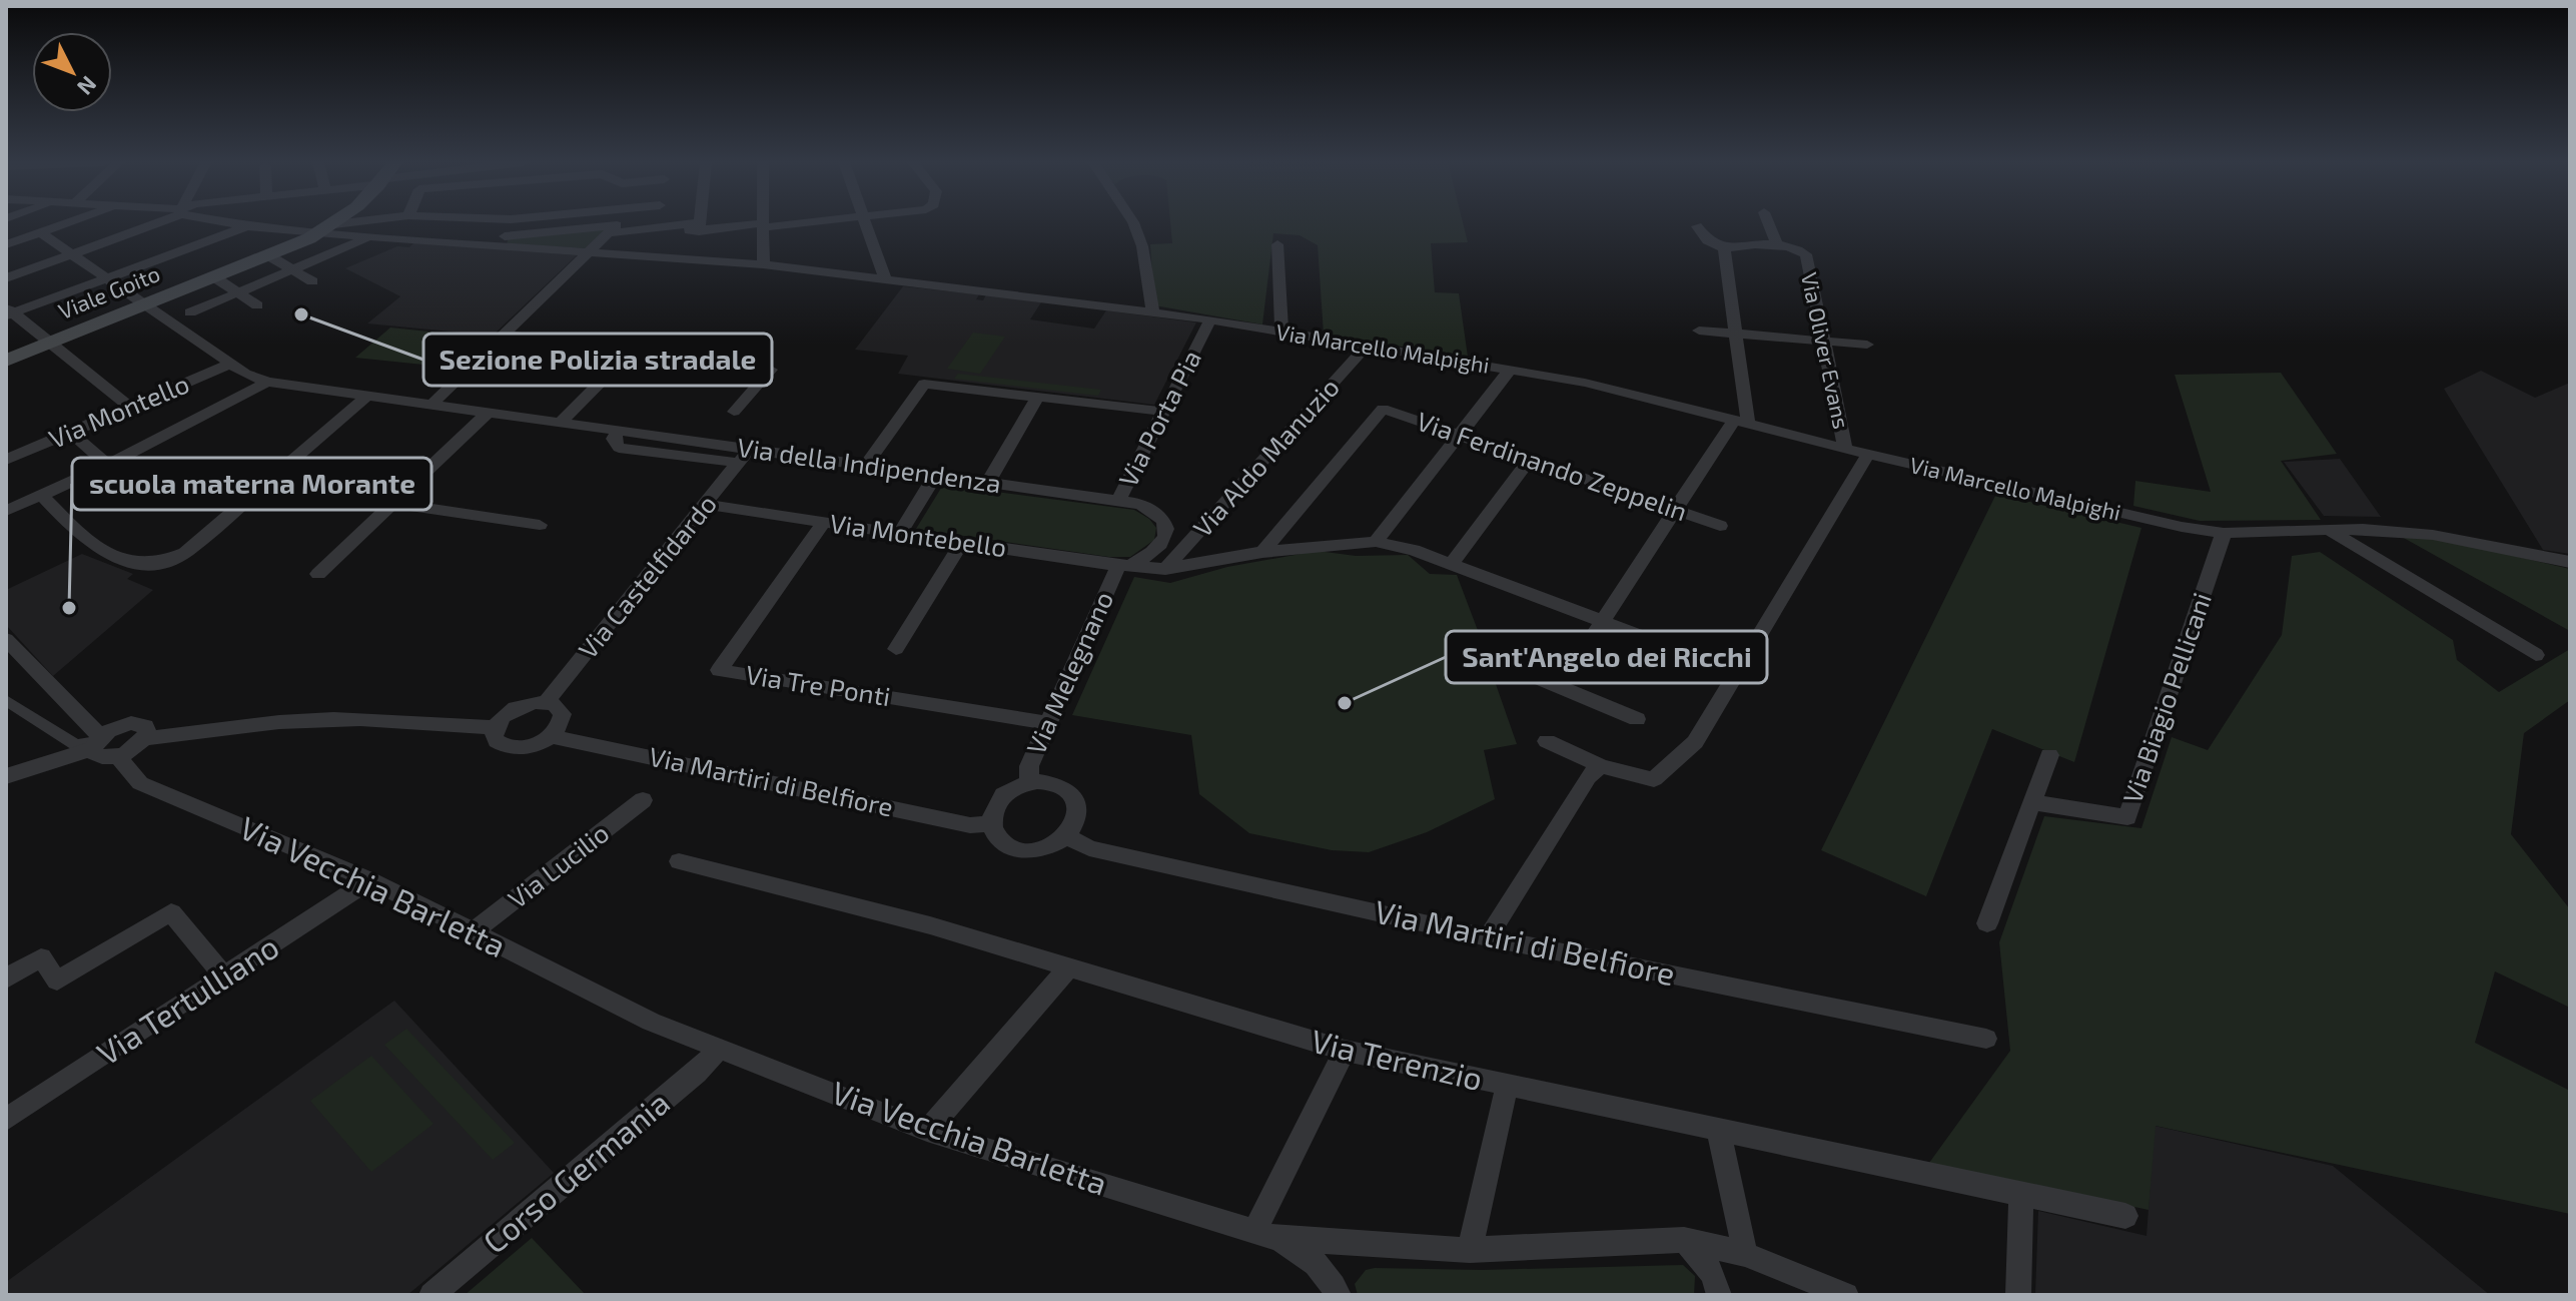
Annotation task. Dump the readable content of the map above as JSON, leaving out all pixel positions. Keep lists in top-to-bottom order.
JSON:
{
  "streets": {
    "main road": ["Viale Goito"],
    "street": [
      "Via Marcello Malpighi",
      "Via Oliver Evans",
      "Via Montello",
      "Via Porta Pia",
      "Via Aldo Manuzio",
      "Via della Indipendenza",
      "Via Ferdinando Zeppelin",
      "Via Montebello",
      "Via Castelfidardo",
      "Via Melegnano",
      "Via Tre Ponti",
      "Via Biagio Pellicani",
      "Via Martiri di Belfiore",
      "Via Lucilio",
      "Via Vecchia Barletta",
      "Via Tertulliano",
      "Via Terenzio",
      "Corso Germania"
    ]
  },
  "crossings": [
    ["Viale Goito", "Via Marcello Malpighi"],
    ["Viale Goito", "Via della Indipendenza"],
    ["Via Marcello Malpighi", "Via Oliver Evans"],
    ["Via Marcello Malpighi", "Via Porta Pia"],
    ["Via Marcello Malpighi", "Via Aldo Manuzio"],
    ["Via Marcello Malpighi", "Via Biagio Pellicani"],
    ["Via Montello", "Via della Indipendenza"],
    ["Via Porta Pia", "Via della Indipendenza"],
    ["Via Porta Pia", "Via Montebello"],
    ["Via Porta Pia", "Via Melegnano"],
    ["Via Aldo Manuzio", "Via Montebello"],
    ["Via della Indipendenza", "Via Castelfidardo"],
    ["Via Ferdinando Zeppelin", "Via Montebello"],
    ["Via Montebello", "Via Castelfidardo"],
    ["Via Montebello", "Via Melegnano"],
    ["Via Montebello", "Via Tre Ponti"],
    ["Via Melegnano", "Via Tre Ponti"],
    ["Via Melegnano", "Via Martiri di Belfiore"],
    ["Via Lucilio", "Via Vecchia Barletta"],
    ["Via Vecchia Barletta", "Via Tertulliano"],
    ["Via Vecchia Barletta", "Corso Germania"]
  ],
  "places": ["Sezione Polizia stradale", "scuola materna Morante", "Sant'Angelo dei Ricchi"],
  "north": "bottom right"
}
